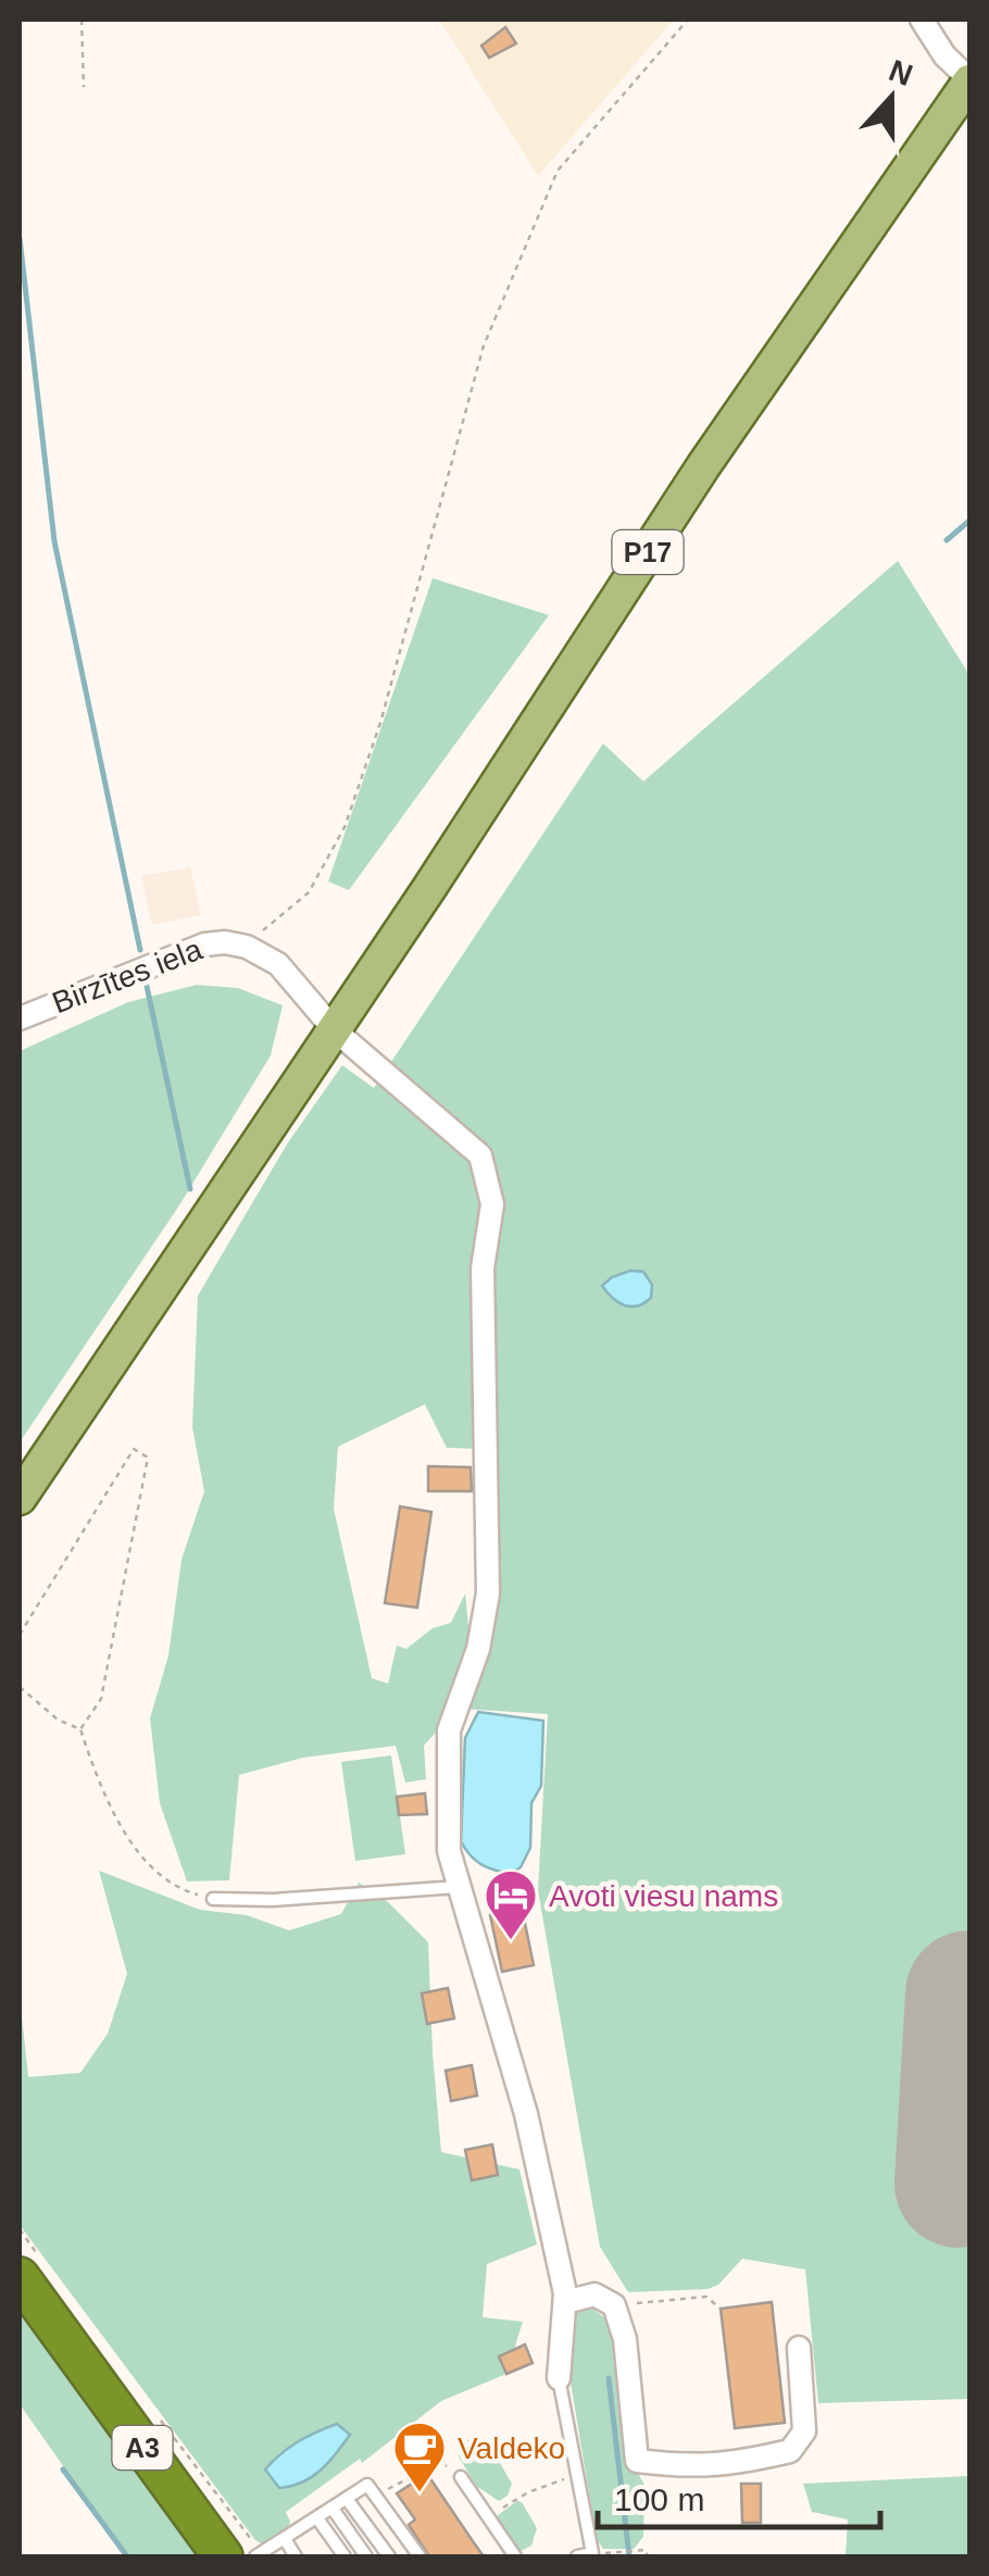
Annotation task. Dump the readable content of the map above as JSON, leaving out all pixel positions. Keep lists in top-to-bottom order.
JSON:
{
  "streets": {
    "highway": ["A3"],
    "main road": ["P17"],
    "street": ["Birzītes iela"]
  },
  "crossings": [
    ["P17", "Birzītes iela"]
  ],
  "places": {
    "hotel": ["Avoti viesu nams"],
    "cafe": ["Valdeko"]
  },
  "scale_bar": "100 m",
  "north": "top"
}
